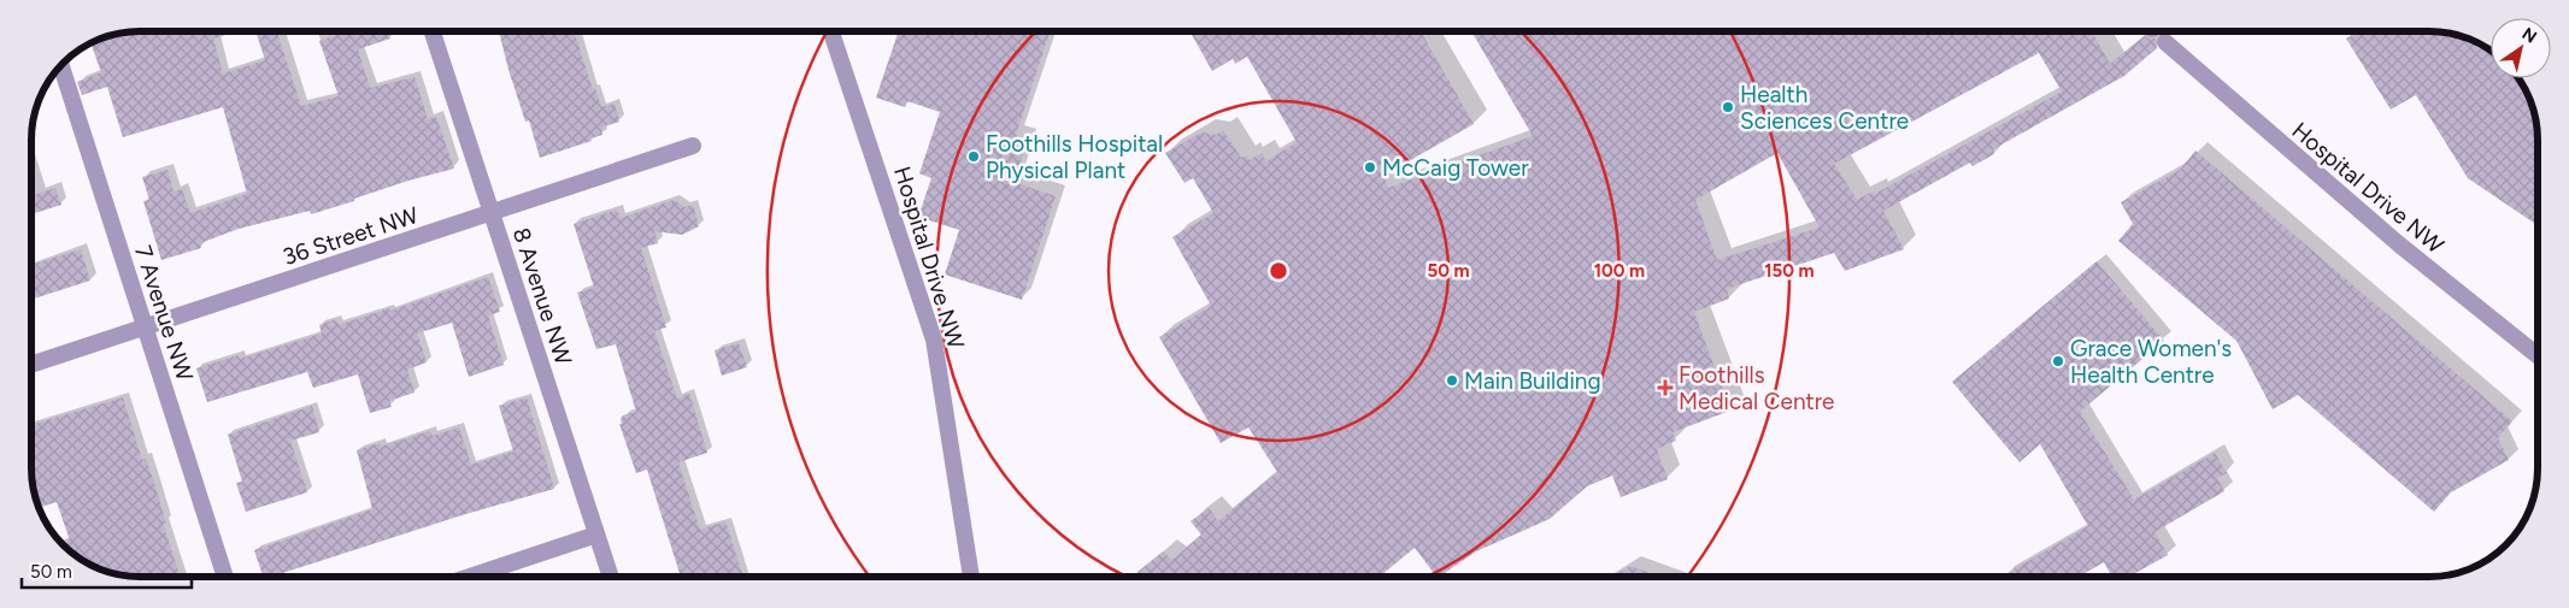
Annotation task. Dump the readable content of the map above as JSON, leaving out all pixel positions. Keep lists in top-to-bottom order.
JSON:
{
  "streets": {
    "street": [
      "Hospital Drive NW",
      "36 Street NW",
      "8 Avenue NW",
      "7 Avenue NW"
    ]
  },
  "crossings": [
    ["36 Street NW", "8 Avenue NW"],
    ["36 Street NW", "7 Avenue NW"]
  ],
  "places": {
    "other": [
      "Health Sciences Centre",
      "Foothills Hospital Physical Plant",
      "McCaig Tower",
      "Grace Women's Health Centre",
      "Main Building"
    ],
    "health": ["Foothills Medical Centre"]
  },
  "scale_bar": "50 m",
  "north": "top right",
  "rings": ["50 m", "100 m", "150 m"]
}
